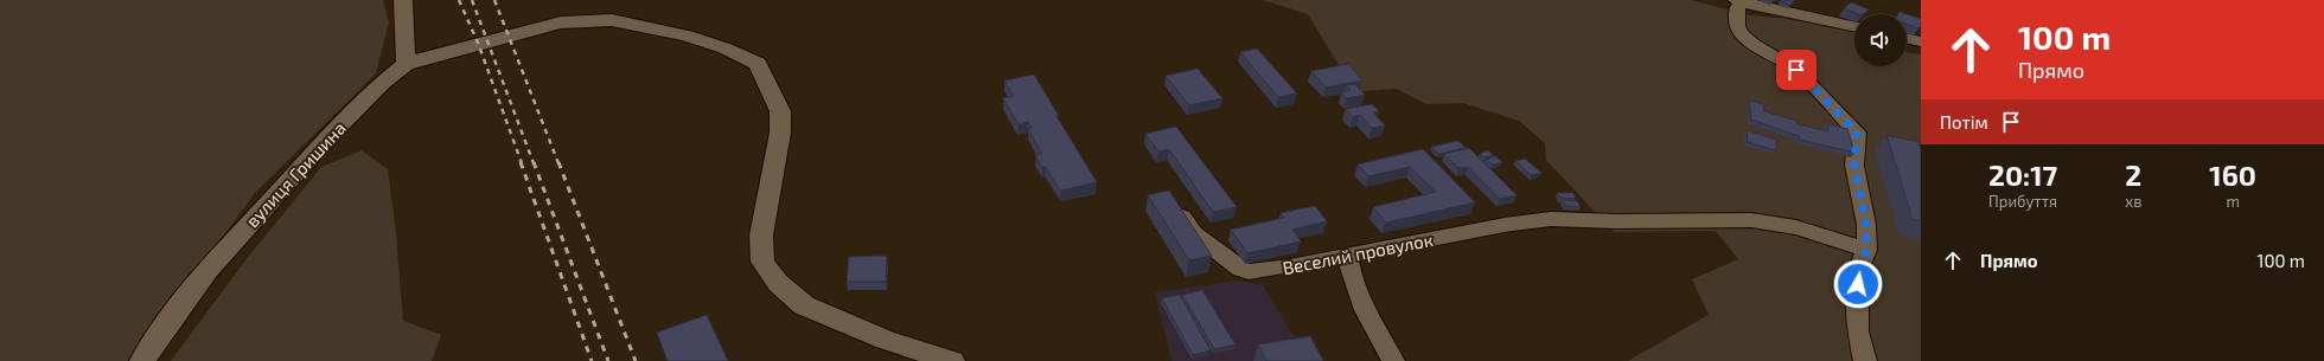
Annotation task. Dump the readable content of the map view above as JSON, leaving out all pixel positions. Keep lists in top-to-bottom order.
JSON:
{
  "streets": {
    "street": ["вулиця Гришина", "Веселий провулок"]
  },
  "page": {
    "turn": ["100 m", "Прямо"],
    "then": "Потім",
    "eta": [
      "20:17",
      "Прибуття",
      "2",
      "хв",
      "160",
      "m"
    ],
    "list": [
      {
        "name": "Прямо",
        "value": "100 m"
      }
    ]
  }
}
